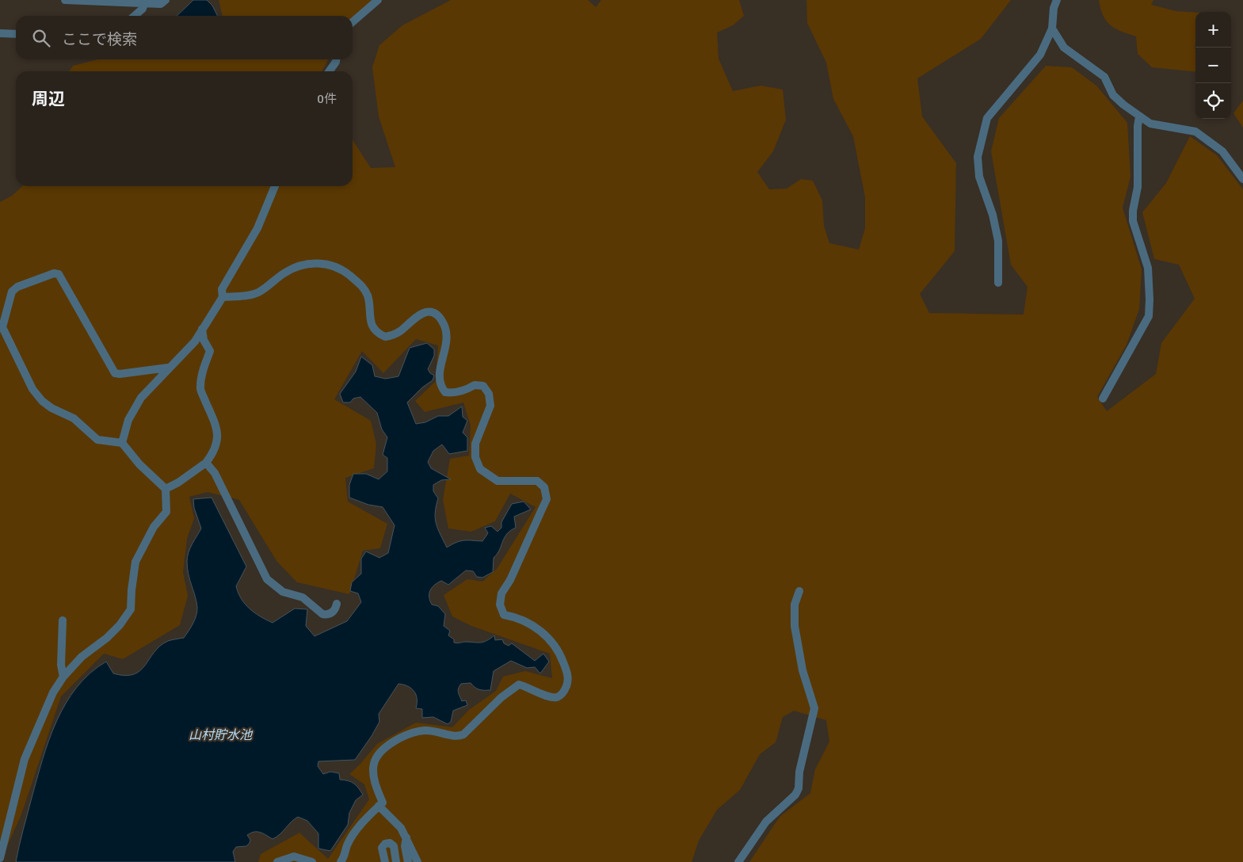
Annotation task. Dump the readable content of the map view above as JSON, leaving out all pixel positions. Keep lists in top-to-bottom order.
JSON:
{
  "water": ["山村貯水池"],
  "page": {
    "map_buttons": ["+", "−"],
    "search": "ここで検索",
    "heading": ["周辺", "0件"]
  }
}
